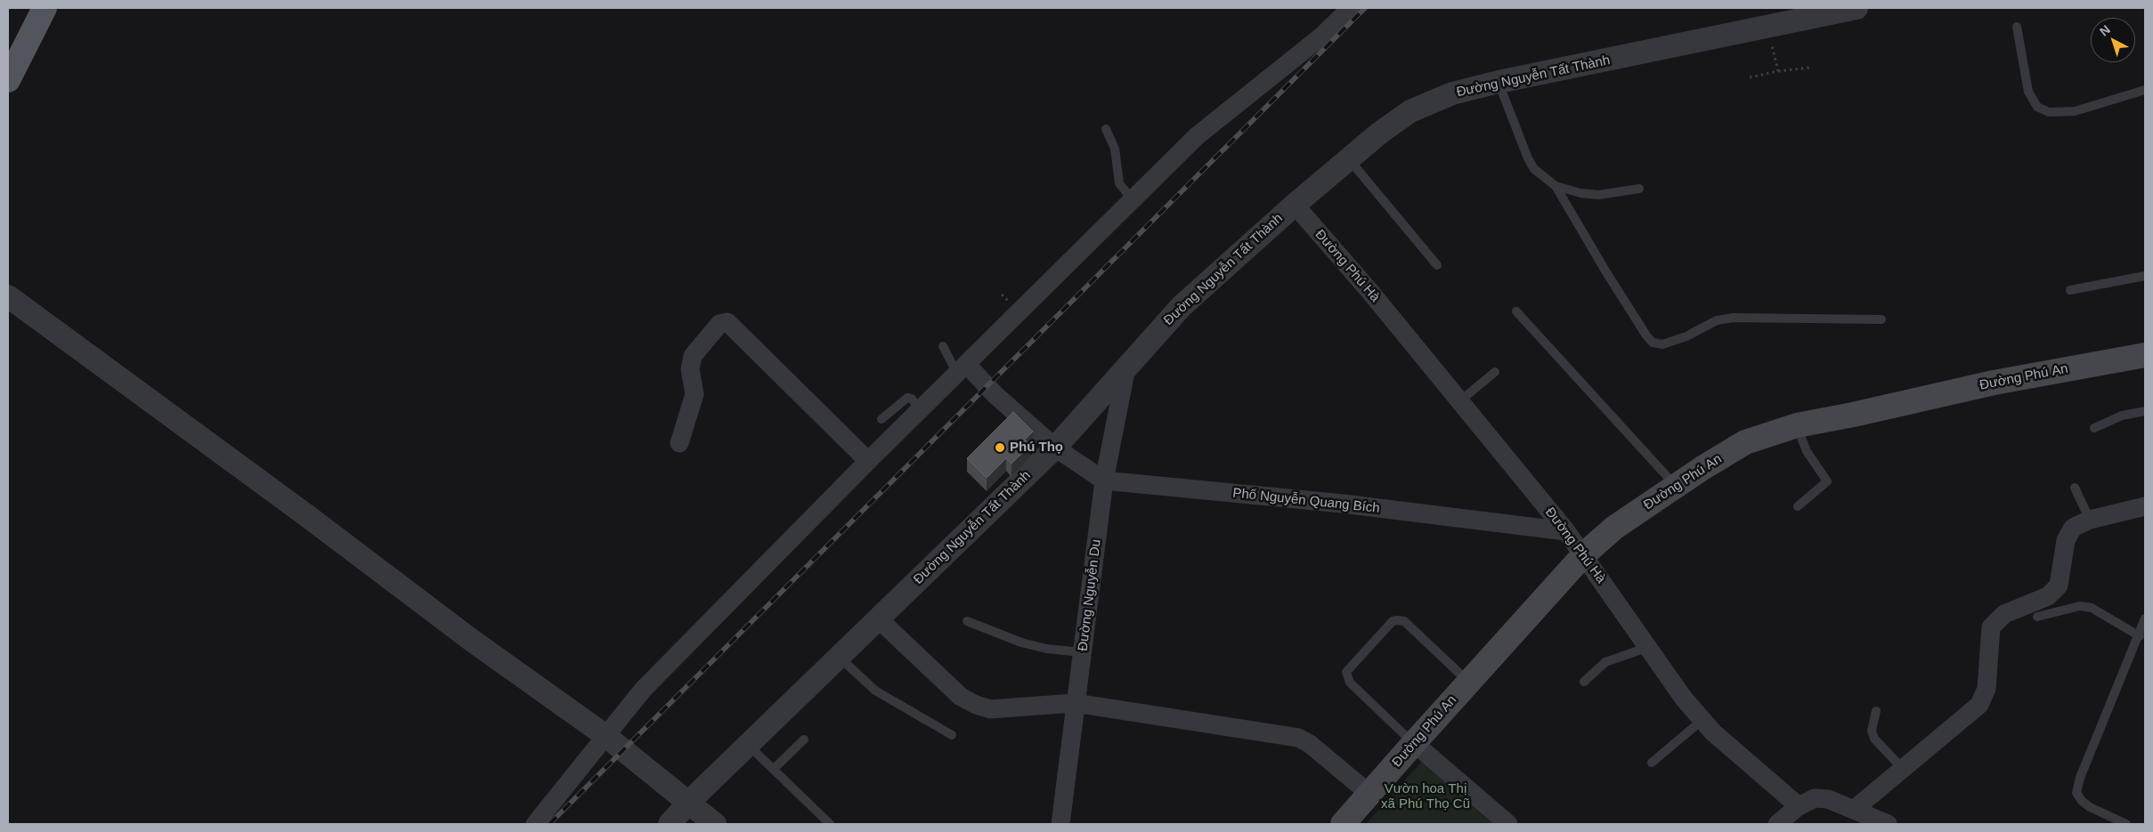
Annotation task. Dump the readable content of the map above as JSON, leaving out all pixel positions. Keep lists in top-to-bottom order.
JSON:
{
  "streets": {
    "main road": ["Đường Phú An"],
    "street": [
      "Đường Nguyễn Tất Thành",
      "Đường Phú Hà",
      "Phố Nguyễn Quang Bích",
      "Đường Nguyễn Du"
    ]
  },
  "crossings": [
    ["Đường Nguyễn Tất Thành", "Đường Phú Hà"],
    ["Đường Nguyễn Tất Thành", "Phố Nguyễn Quang Bích"],
    ["Đường Nguyễn Tất Thành", "Đường Nguyễn Du"],
    ["Đường Phú Hà", "Đường Phú An"],
    ["Đường Phú Hà", "Phố Nguyễn Quang Bích"],
    ["Phố Nguyễn Quang Bích", "Đường Nguyễn Du"]
  ],
  "parks": ["Vườn hoa Thị xã Phú Thọ Cũ"],
  "places": ["Phú Thọ"],
  "north": "top left"
}
